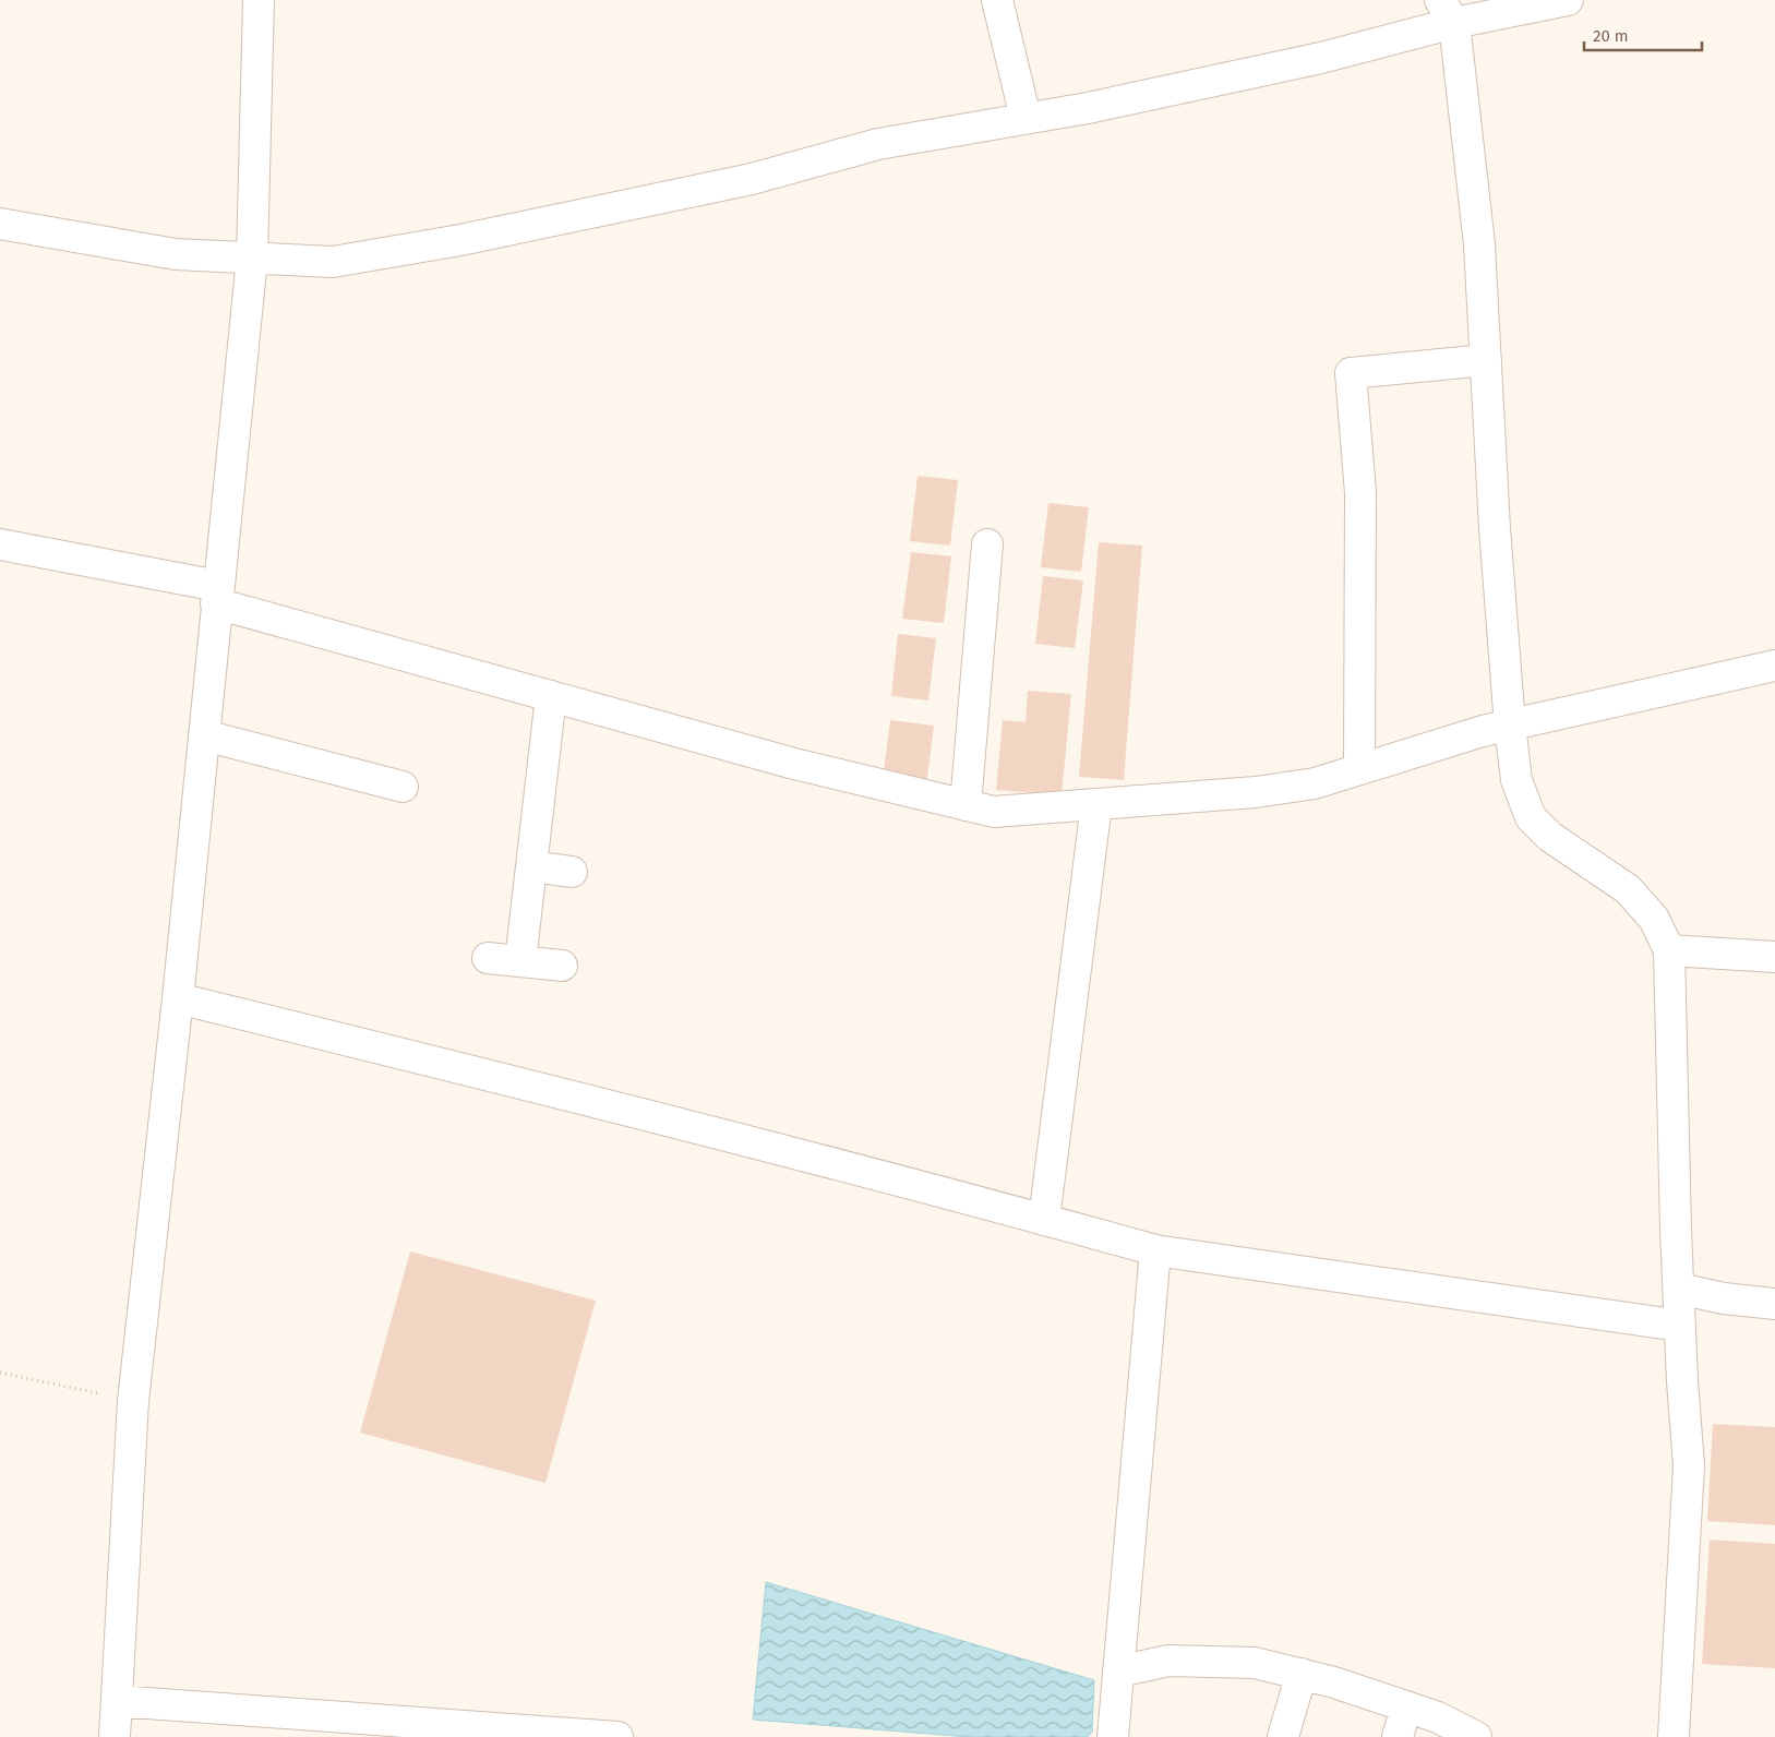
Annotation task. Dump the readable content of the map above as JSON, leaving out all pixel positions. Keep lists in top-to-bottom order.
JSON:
{
  "scale_bar": "20 m"
}
